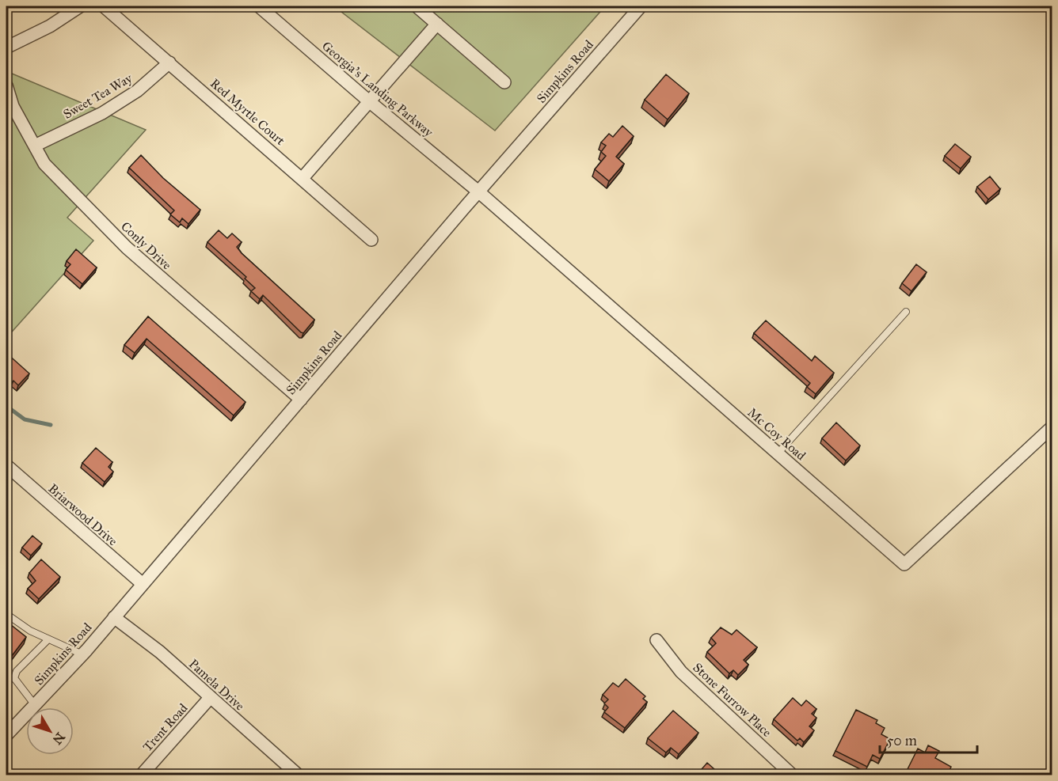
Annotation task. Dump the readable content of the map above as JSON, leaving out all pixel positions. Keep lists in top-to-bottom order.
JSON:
{
  "streets": {
    "street": [
      "Simpkins Road",
      "Georgia's Landing Parkway",
      "Sweet Tea Way",
      "Red Myrtle Court",
      "Conly Drive",
      "Mc Coy Road",
      "Briarwood Drive",
      "Pamela Drive",
      "Stone Furrow Place",
      "Trent Road"
    ]
  },
  "crossings": [
    ["Simpkins Road", "Georgia's Landing Parkway"],
    ["Simpkins Road", "Conly Drive"],
    ["Simpkins Road", "Mc Coy Road"],
    ["Simpkins Road", "Briarwood Drive"],
    ["Simpkins Road", "Pamela Drive"],
    ["Georgia's Landing Parkway", "Mc Coy Road"],
    ["Sweet Tea Way", "Red Myrtle Court"],
    ["Sweet Tea Way", "Conly Drive"],
    ["Pamela Drive", "Trent Road"]
  ],
  "scale_bar": "50 m",
  "north": "bottom right"
}
